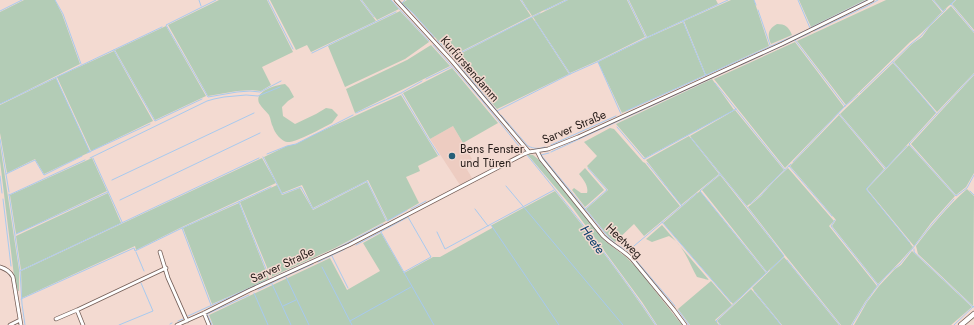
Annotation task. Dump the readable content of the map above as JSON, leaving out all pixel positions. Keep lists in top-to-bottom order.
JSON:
{
  "streets": {
    "street": ["Kurfürstendamm", "Sarver Straße", "Heetweg"]
  },
  "crossings": [
    ["Kurfürstendamm", "Sarver Straße"],
    ["Sarver Straße", "Heetweg"]
  ],
  "water": ["Heete"],
  "places": ["Bens Fenster und Türen"]
}
